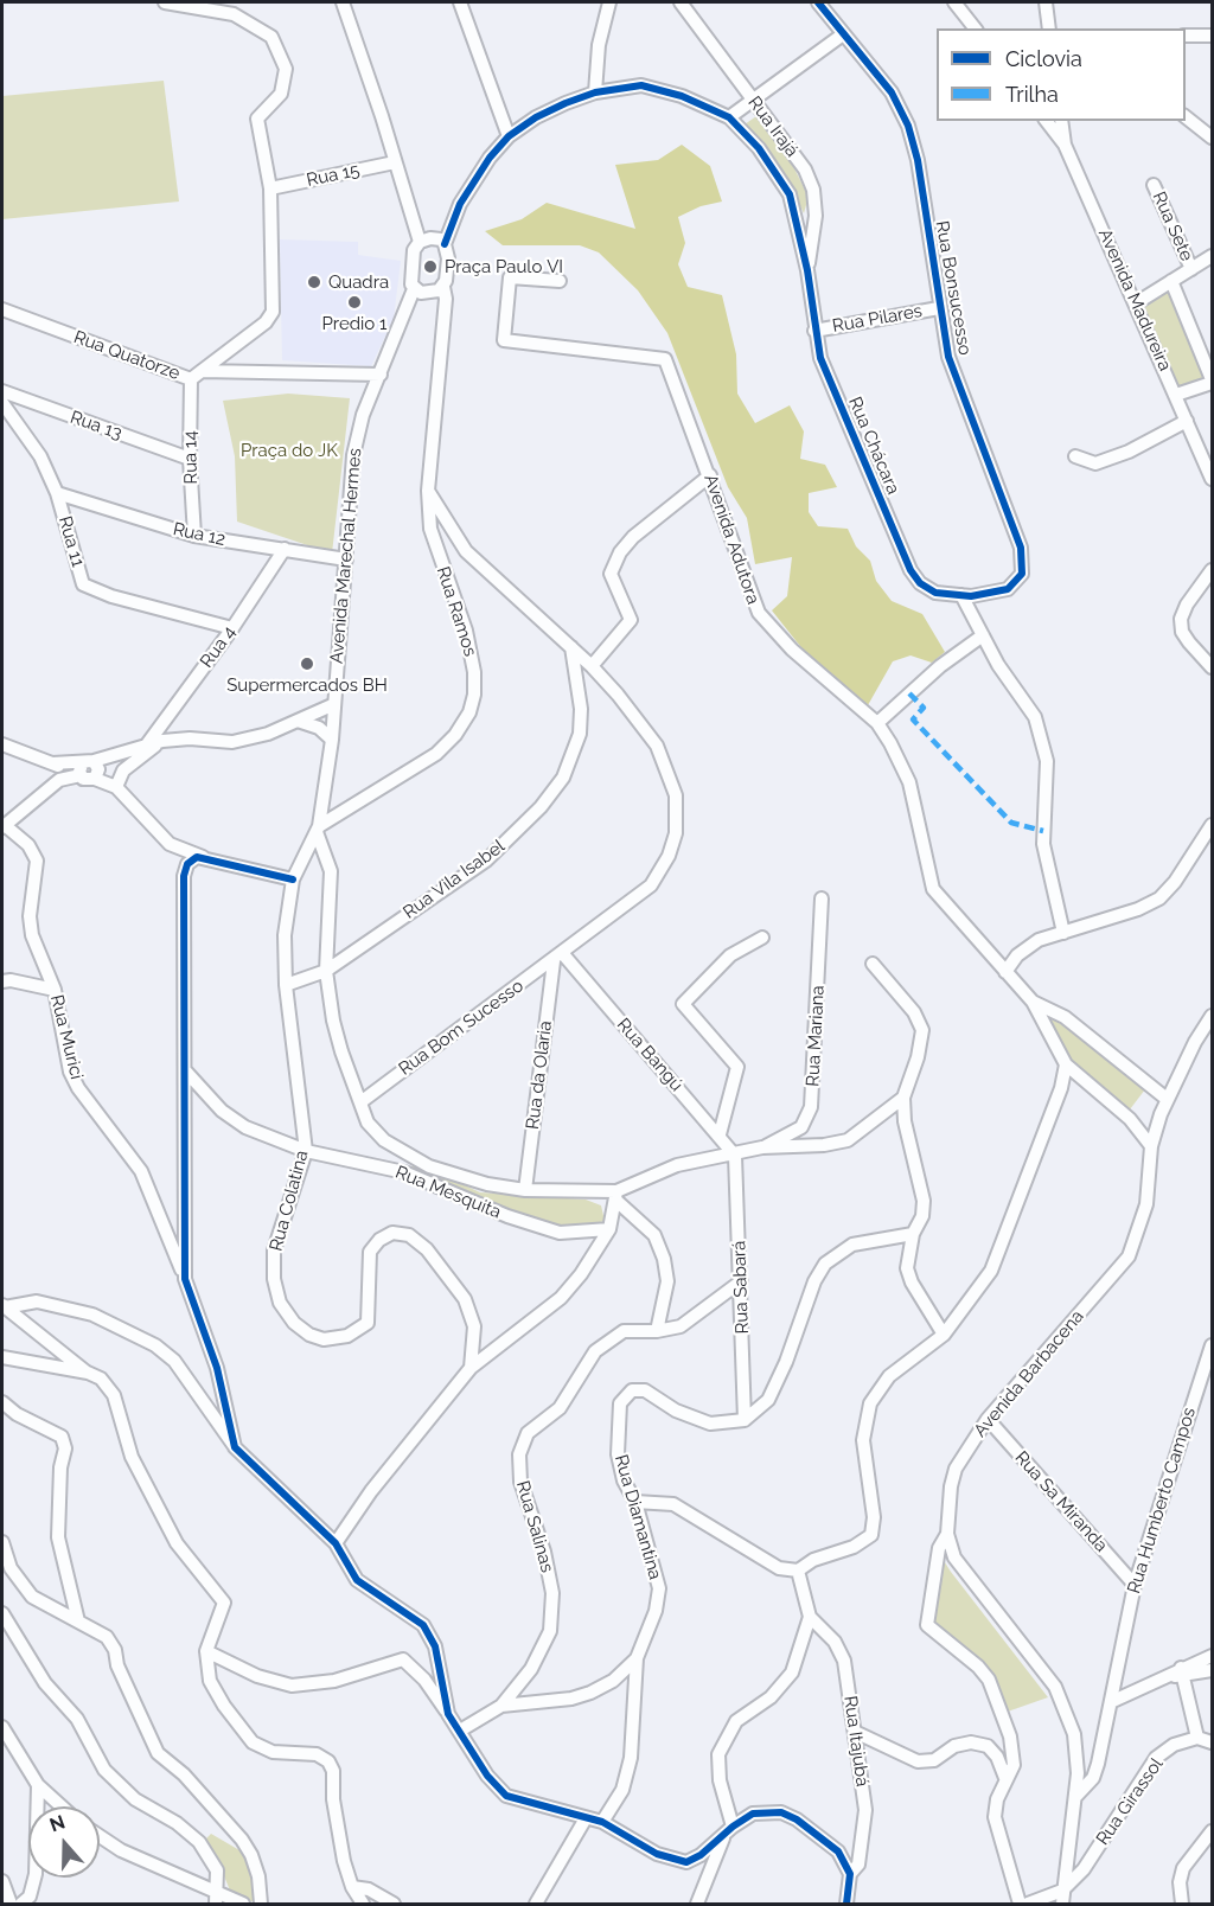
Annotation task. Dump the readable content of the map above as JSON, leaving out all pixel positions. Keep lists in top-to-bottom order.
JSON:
{
  "streets": {
    "street": [
      "Rua Irajá",
      "Rua 15",
      "Rua Sete",
      "Rua Bonsucesso",
      "Avenida Madureira",
      "Rua Pilares",
      "Rua Quatorze",
      "Rua 13",
      "Rua Chácara",
      "Rua 14",
      "Rua 12",
      "Avenida Adutora",
      "Rua 11",
      "Avenida Marechal Hermes",
      "Rua Ramos",
      "Rua 4",
      "Rua Vila Isabel",
      "Rua Bom Sucesso",
      "Rua Mariana",
      "Rua Murici",
      "Rua Bangú",
      "Rua da Olaria",
      "Rua Mesquita",
      "Rua Colatina",
      "Rua Sabará",
      "Avenida Barbacena",
      "Rua Humberto Campos",
      "Rua Sa Miranda",
      "Rua Diamantina",
      "Rua Salinas",
      "Rua Itajubá",
      "Rua Girassol"
    ]
  },
  "crossings": [
    ["Rua Irajá", "Rua Chácara"],
    ["Rua Bonsucesso", "Rua Pilares"],
    ["Rua Bonsucesso", "Rua Chácara"],
    ["Rua Pilares", "Rua Chácara"],
    ["Rua Quatorze", "Rua 14"],
    ["Rua Quatorze", "Avenida Marechal Hermes"],
    ["Rua 13", "Rua 14"],
    ["Rua 14", "Rua 12"],
    ["Rua 12", "Rua 11"],
    ["Rua 12", "Avenida Marechal Hermes"],
    ["Rua 12", "Rua 4"],
    ["Rua 11", "Rua 4"],
    ["Avenida Marechal Hermes", "Rua Ramos"],
    ["Avenida Marechal Hermes", "Rua Colatina"],
    ["Rua Ramos", "Rua Colatina"],
    ["Rua Vila Isabel", "Rua Colatina"],
    ["Rua Bom Sucesso", "Rua Bangú"],
    ["Rua Bom Sucesso", "Rua da Olaria"],
    ["Rua Bangú", "Rua da Olaria"],
    ["Rua Bangú", "Rua Sabará"],
    ["Rua Mesquita", "Rua Colatina"],
    ["Rua Sabará", "Rua Diamantina"],
    ["Rua Sabará", "Rua Salinas"],
    ["Avenida Barbacena", "Rua Humberto Campos"],
    ["Avenida Barbacena", "Rua Sa Miranda"],
    ["Avenida Barbacena", "Rua Girassol"],
    ["Rua Humberto Campos", "Rua Sa Miranda"]
  ],
  "parks": ["Praça do JK"],
  "places": [
    "Praça Paulo VI",
    "Quadra",
    "Predio 1",
    "Supermercados BH"
  ],
  "legend": ["Ciclovia", "Trilha"],
  "north": "top"
}
